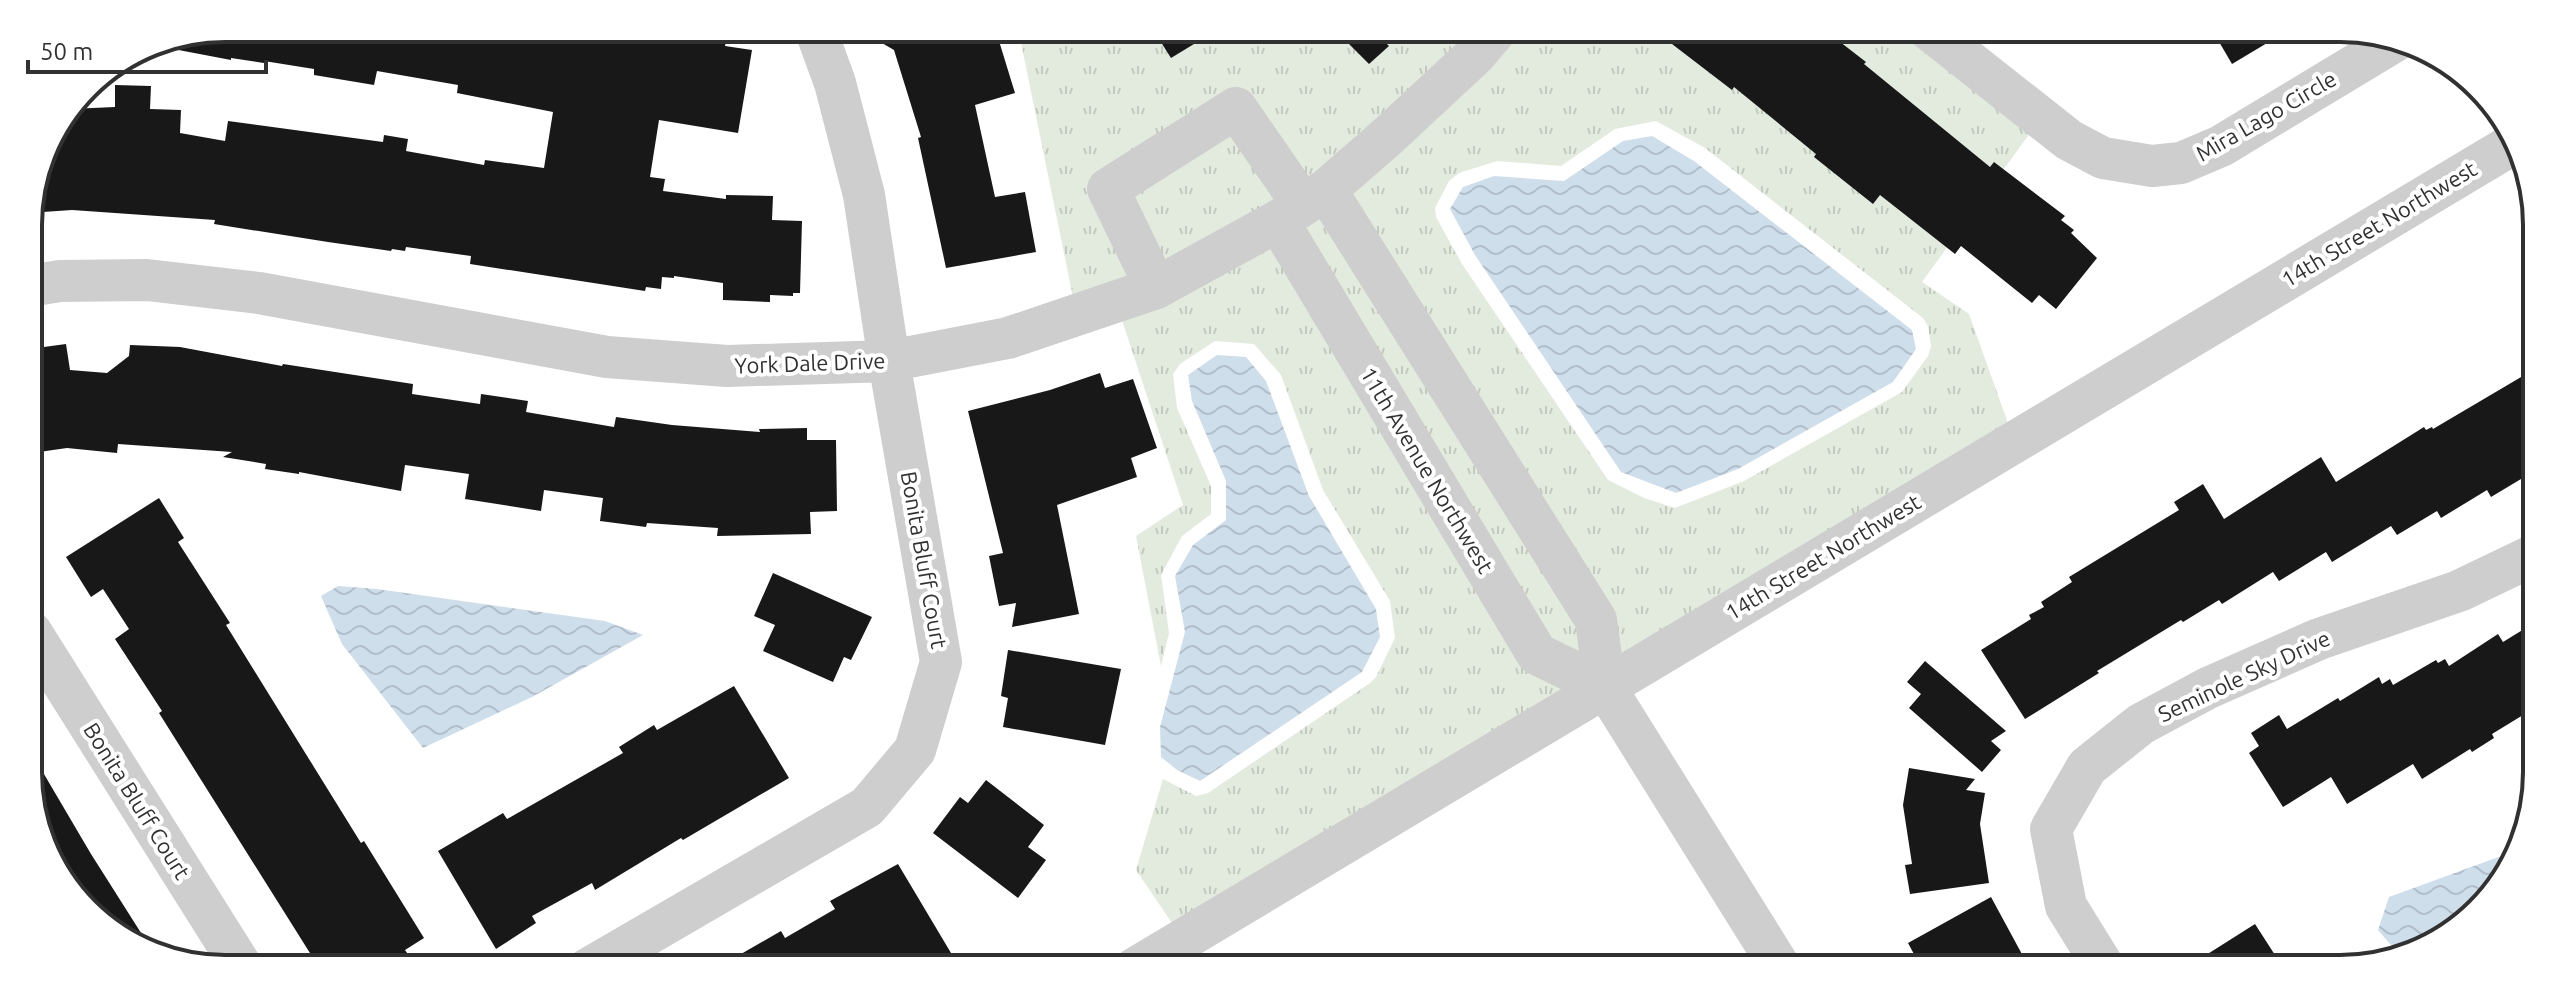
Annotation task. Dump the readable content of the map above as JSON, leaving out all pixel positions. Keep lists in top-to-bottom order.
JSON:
{
  "streets": {
    "street": [
      "Mira Lago Circle",
      "14th Street Northwest",
      "York Dale Drive",
      "11th Avenue Northwest",
      "Bonita Bluff Court",
      "Seminole Sky Drive"
    ]
  },
  "crossings": [
    ["14th Street Northwest", "11th Avenue Northwest"],
    ["York Dale Drive", "11th Avenue Northwest"],
    ["York Dale Drive", "Bonita Bluff Court"]
  ],
  "scale_bar": "50 m"
}
